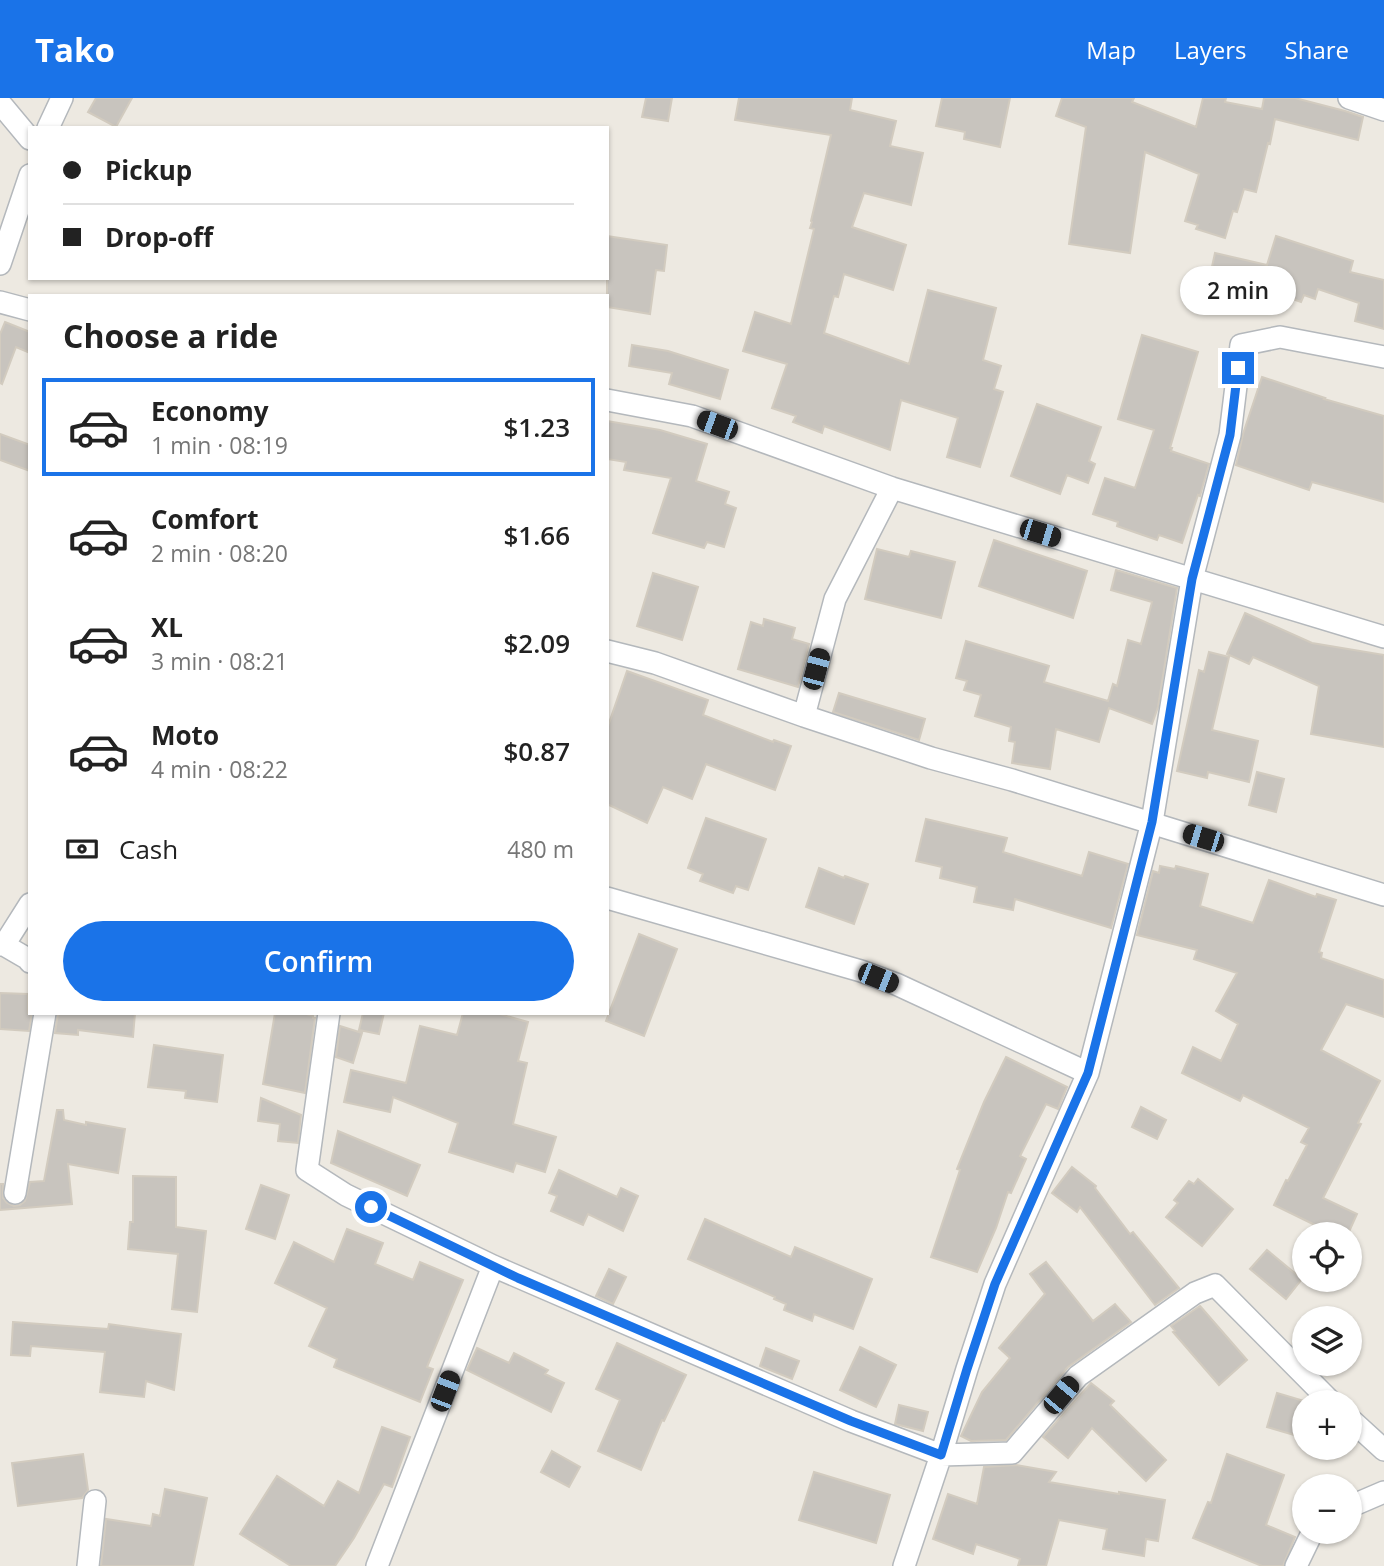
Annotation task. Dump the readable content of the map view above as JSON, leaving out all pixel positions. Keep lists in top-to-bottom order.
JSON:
{
  "page": {
    "header": "Tako",
    "nav": ["Map", "Layers", "Share"],
    "banner": ["Pickup", "Drop-off"],
    "bubble": "2 min",
    "heading": "Choose a ride",
    "list": [
      {
        "name": "Economy",
        "note": "1 min · 08:19",
        "value": "$1.23"
      },
      {
        "name": "Comfort",
        "note": "2 min · 08:20",
        "value": "$1.66"
      },
      {
        "name": "XL",
        "note": "3 min · 08:21",
        "value": "$2.09"
      },
      {
        "name": "Moto",
        "note": "4 min · 08:22",
        "value": "$0.87"
      }
    ],
    "pay": ["Cash", "480 m"],
    "buttons": "Confirm",
    "map_buttons": ["+", "−"]
  }
}
